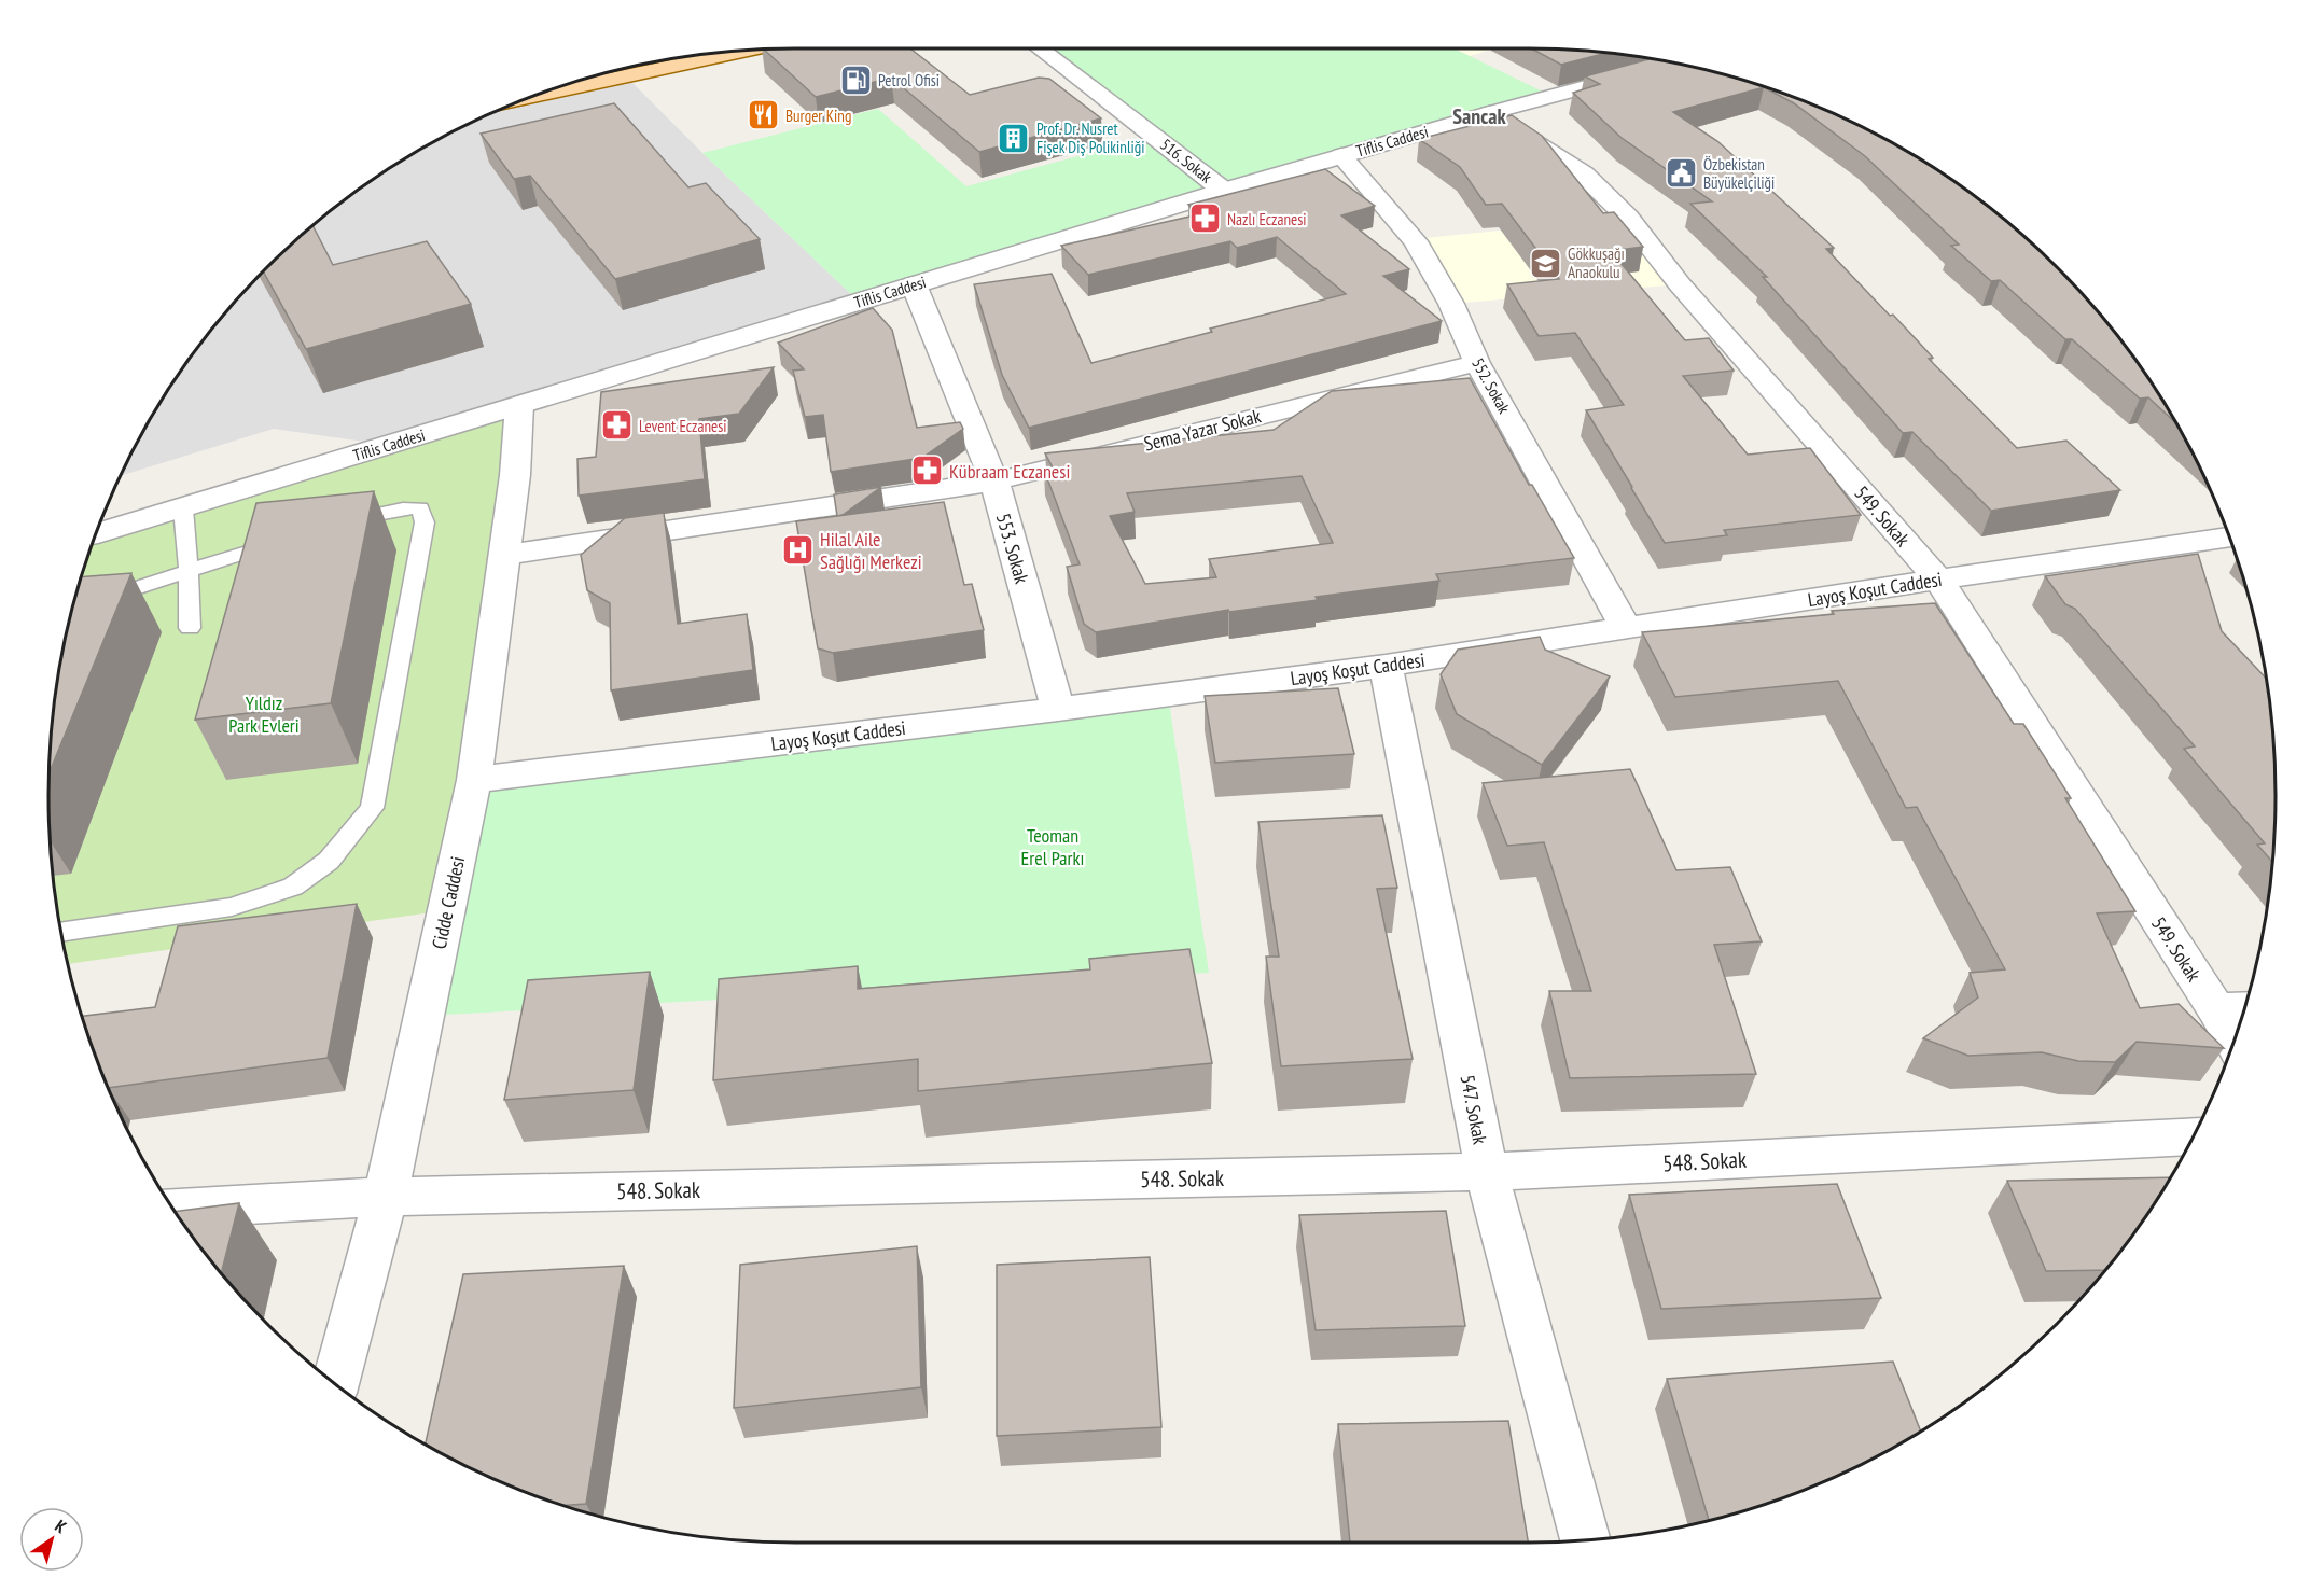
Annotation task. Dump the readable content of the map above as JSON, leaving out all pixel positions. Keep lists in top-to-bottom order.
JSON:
{
  "streets": {
    "street": [
      "Tiflis Caddesi",
      "516. Sokak",
      "552. Sokak",
      "Sema Yazar Sokak",
      "549. Sokak",
      "553. Sokak",
      "Layoş Koşut Caddesi",
      "Cidde Caddesi",
      "547. Sokak",
      "548. Sokak"
    ]
  },
  "crossings": [
    ["Tiflis Caddesi", "516. Sokak"],
    ["Tiflis Caddesi", "552. Sokak"],
    ["Tiflis Caddesi", "549. Sokak"],
    ["Tiflis Caddesi", "553. Sokak"],
    ["Tiflis Caddesi", "Cidde Caddesi"],
    ["552. Sokak", "Sema Yazar Sokak"],
    ["552. Sokak", "Layoş Koşut Caddesi"],
    ["Sema Yazar Sokak", "553. Sokak"],
    ["Sema Yazar Sokak", "Cidde Caddesi"],
    ["549. Sokak", "Layoş Koşut Caddesi"],
    ["553. Sokak", "Layoş Koşut Caddesi"],
    ["Layoş Koşut Caddesi", "Cidde Caddesi"],
    ["Layoş Koşut Caddesi", "547. Sokak"],
    ["Cidde Caddesi", "548. Sokak"],
    ["547. Sokak", "548. Sokak"]
  ],
  "districts": ["Sancak"],
  "parks": ["Yıldız Park Evleri", "Teoman Erel Parkı"],
  "places": {
    "fuel station": ["Petrol Ofisi"],
    "restaurant": ["Burger King"],
    "building": ["Prof. Dr. Nusret Fişek Diş Polikinliği"],
    "public building": ["Özbekistan Büyükelçiliği"],
    "pharmacy": ["Nazlı Eczanesi", "Levent Eczanesi", "Kübraam Eczanesi"],
    "school or university": ["Gökkuşağı Anaokulu"],
    "hospital": ["Hilal Aile Sağlığı Merkezi"]
  },
  "north": "top right"
}
